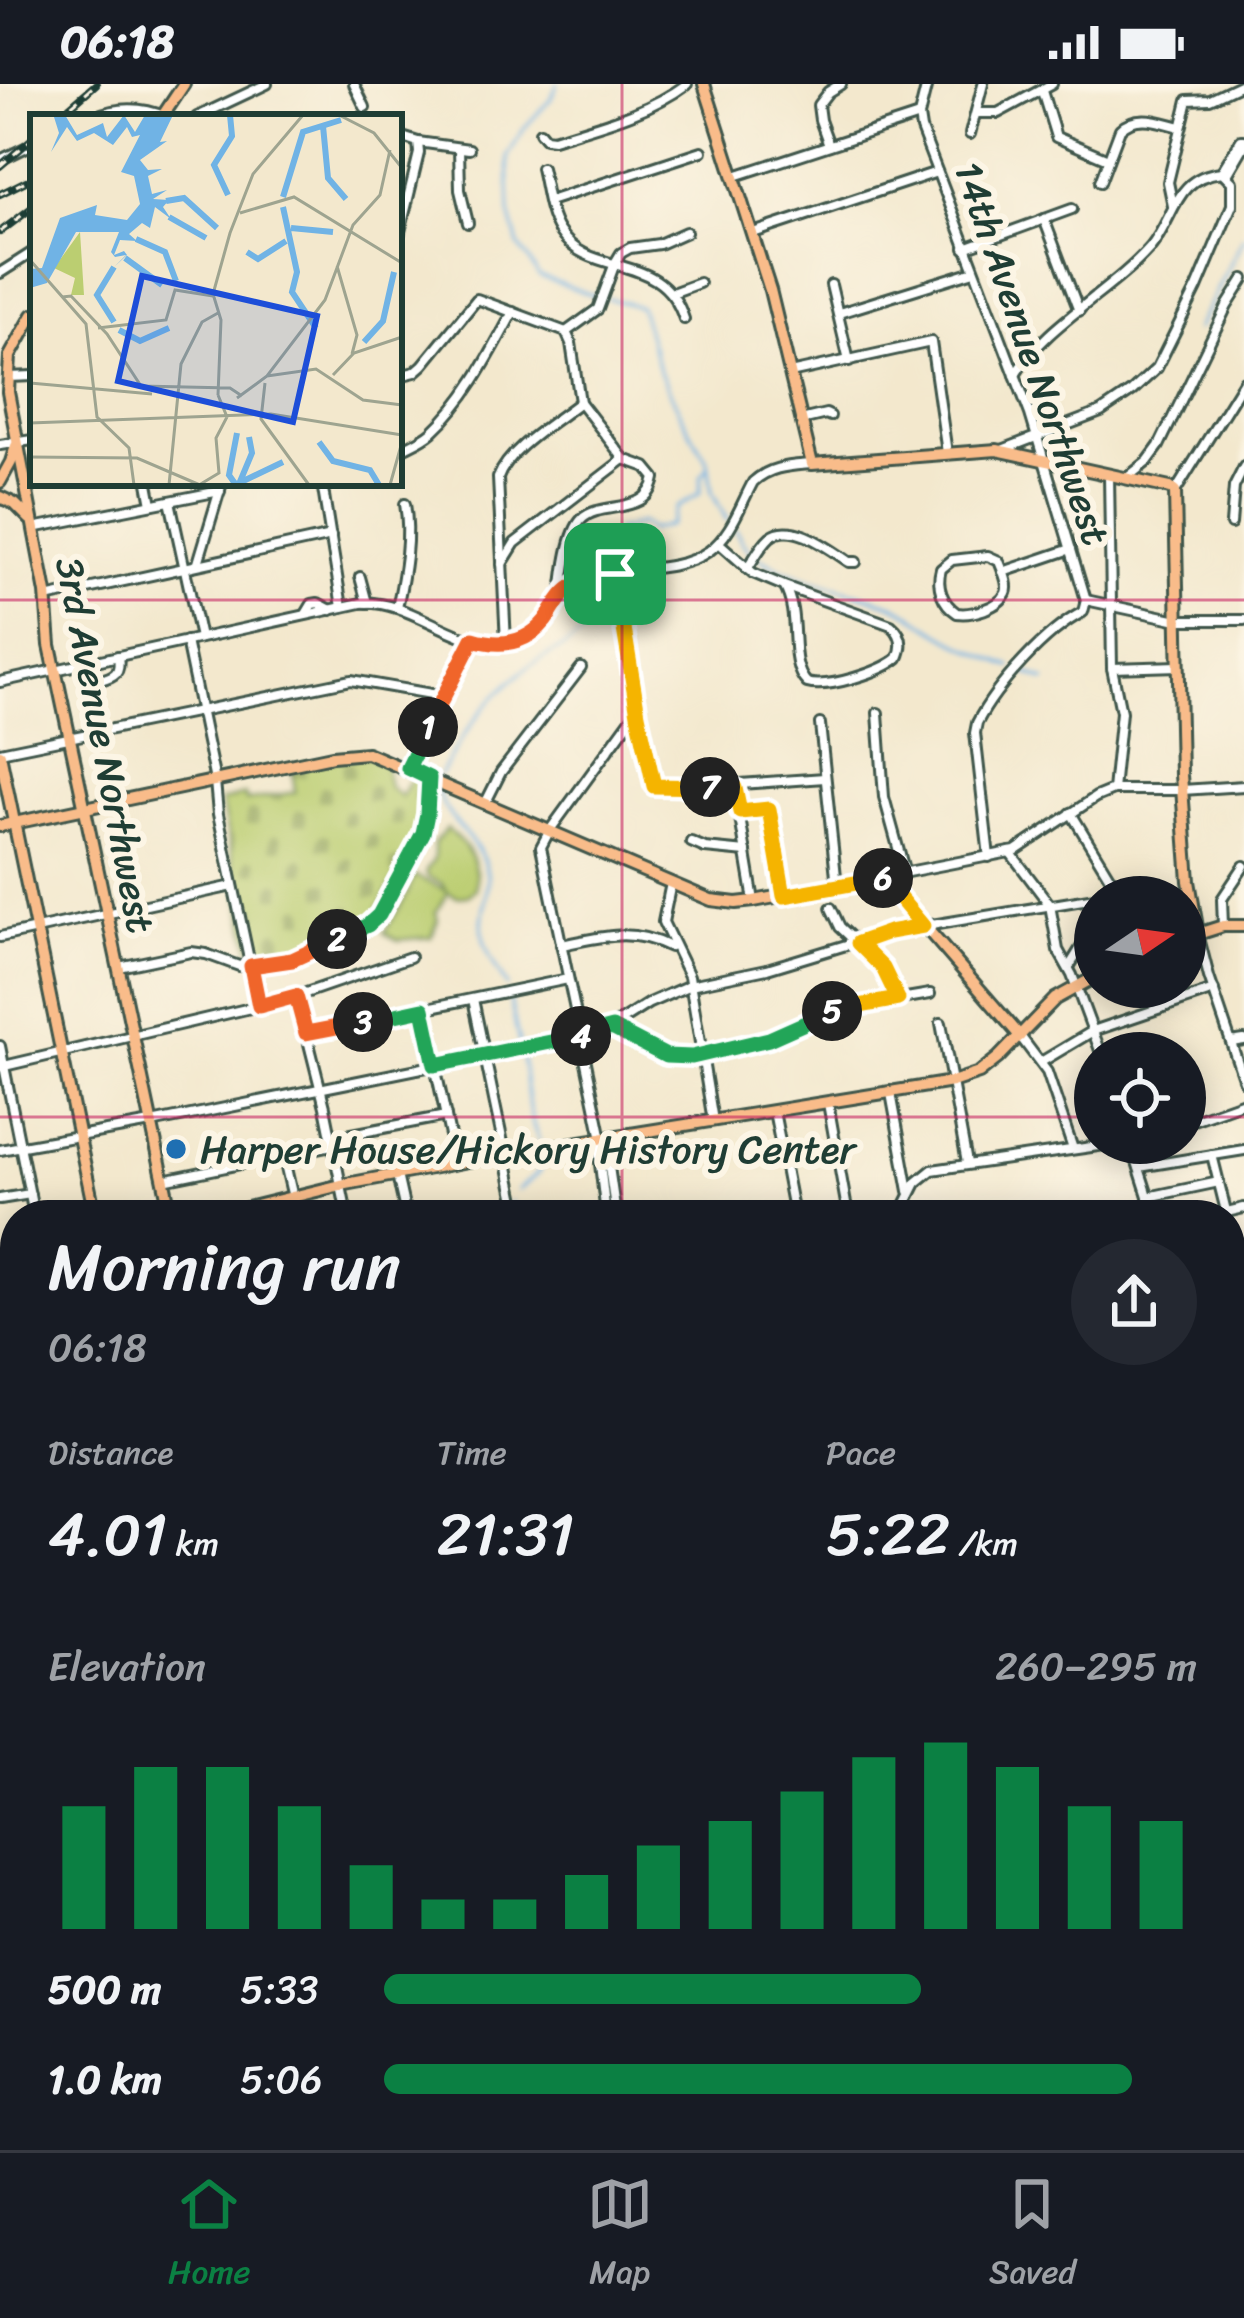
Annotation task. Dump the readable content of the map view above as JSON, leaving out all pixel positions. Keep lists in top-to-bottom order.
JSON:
{
  "streets": {
    "main road": ["3rd Avenue Northwest"],
    "street": ["14th Avenue Northwest"]
  },
  "places": ["Harper House/Hickory History Center"],
  "north": "right",
  "page": {
    "status": "06:18",
    "pins": [
      "1",
      "7",
      "6",
      "2",
      "5",
      "3",
      "4"
    ],
    "heading": ["Morning run", "06:18"],
    "stats": [
      ["Distance", "4.01 km"],
      ["Time", "21:31"],
      ["Pace", "5:22 /km"]
    ],
    "chart": ["Elevation", "260–295 m"],
    "list": [
      {
        "name": "500 m",
        "note": "5:33"
      },
      {
        "name": "1.0 km",
        "note": "5:06"
      }
    ],
    "tabs": ["Home", "Map", "Saved"]
  }
}
